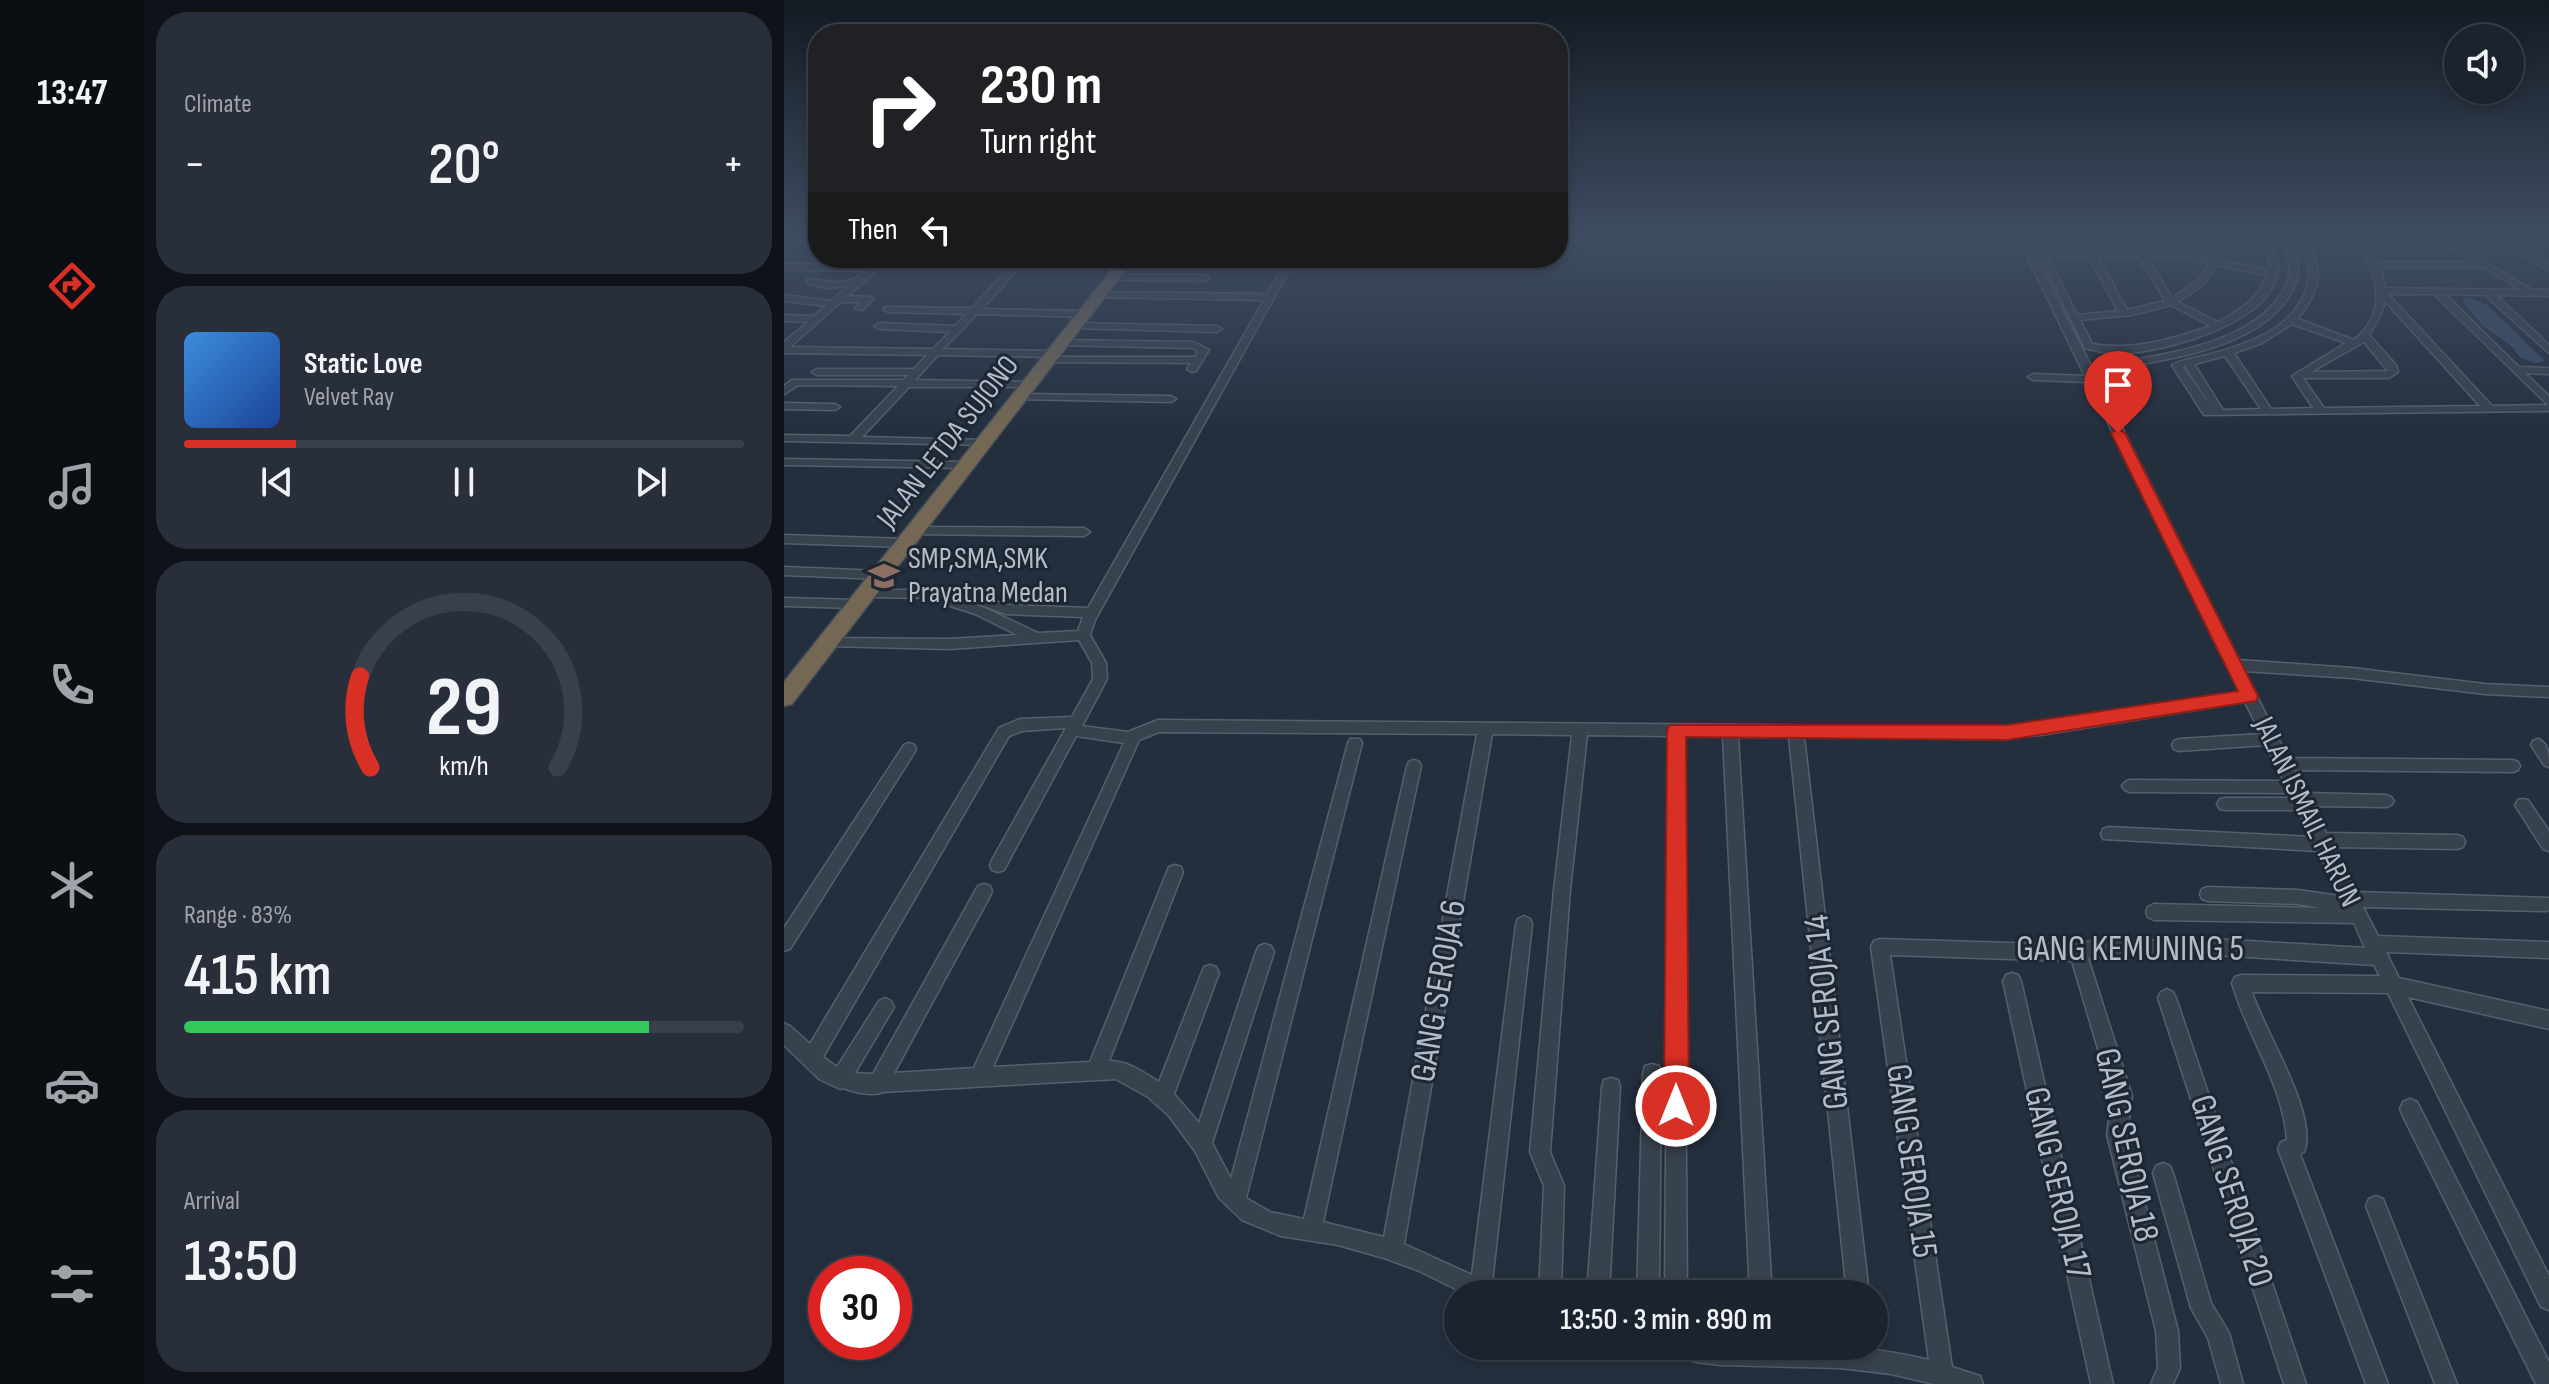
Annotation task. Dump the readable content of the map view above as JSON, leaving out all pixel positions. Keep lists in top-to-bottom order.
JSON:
{
  "streets": {
    "highway": ["JALAN LETDA SUJONO"],
    "street": [
      "JALAN ISMAIL HARUN",
      "GANG KEMUNING 5",
      "GANG SEROJA 6",
      "GANG SEROJA 14",
      "GANG SEROJA 18",
      "GANG SEROJA 15",
      "GANG SEROJA 17",
      "GANG SEROJA 20"
    ]
  },
  "crossings": [
    ["JALAN ISMAIL HARUN", "GANG KEMUNING 5"],
    ["GANG KEMUNING 5", "GANG SEROJA 18"],
    ["GANG KEMUNING 5", "GANG SEROJA 15"]
  ],
  "places": {
    "school or university": ["SMP,SMA,SMK Prayatna Medan"]
  },
  "page": {
    "tabs": "13:47",
    "tile": [
      "Climate",
      ["Range · 83%", "415 km"],
      ["Arrival", "13:50"]
    ],
    "turn": ["230 m", "Turn right"],
    "heat": ["−", "20°", "+"],
    "then": "Then",
    "song": ["Static Love", "Velvet Ray"],
    "limit": "30",
    "trip": "13:50 · 3 min · 890 m",
    "gauge": ["29", "km/h"]
  }
}
